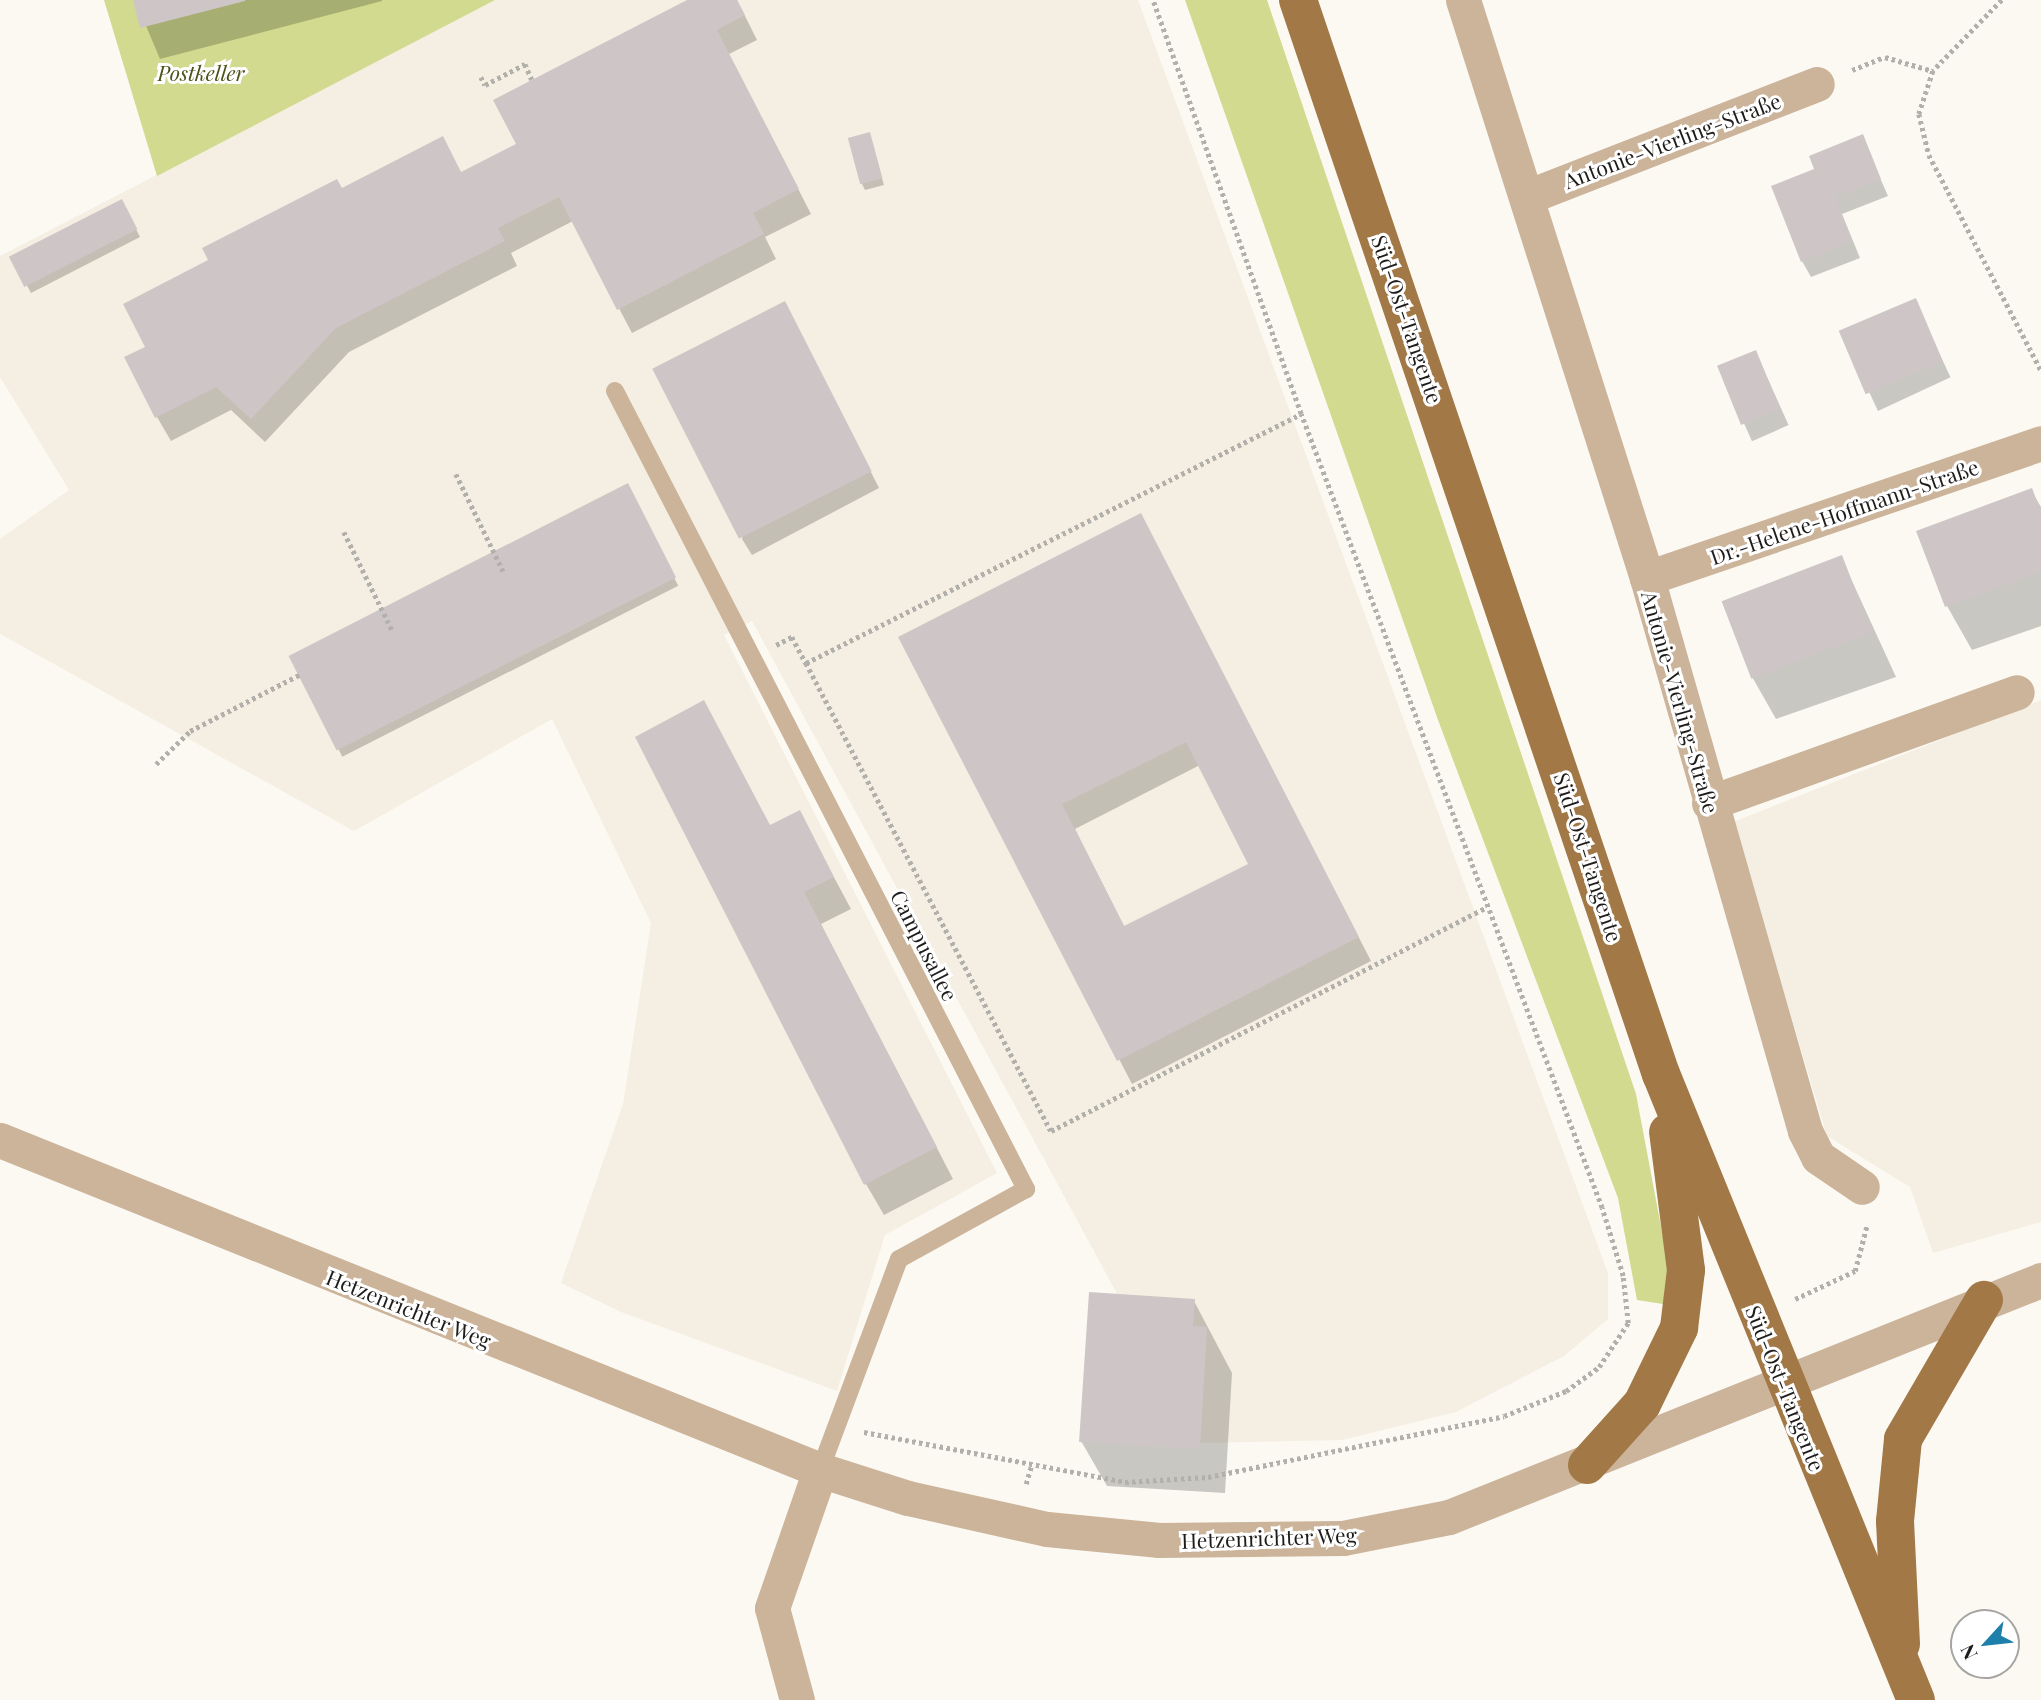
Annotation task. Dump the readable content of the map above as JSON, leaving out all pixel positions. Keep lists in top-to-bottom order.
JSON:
{
  "streets": {
    "main road": ["Süd-Ost-Tangente"],
    "street": ["Antonie-Vierling-Straße", "Dr.-Helene-Hoffmann-Straße", "Hetzenrichter Weg"],
    "lane": ["Campusallee"]
  },
  "crossings": [
    ["Antonie-Vierling-Straße", "Dr.-Helene-Hoffmann-Straße"],
    ["Süd-Ost-Tangente", "Hetzenrichter Weg"],
    ["Campusallee", "Hetzenrichter Weg"]
  ],
  "parks": ["Postkeller"],
  "north": "bottom left"
}
